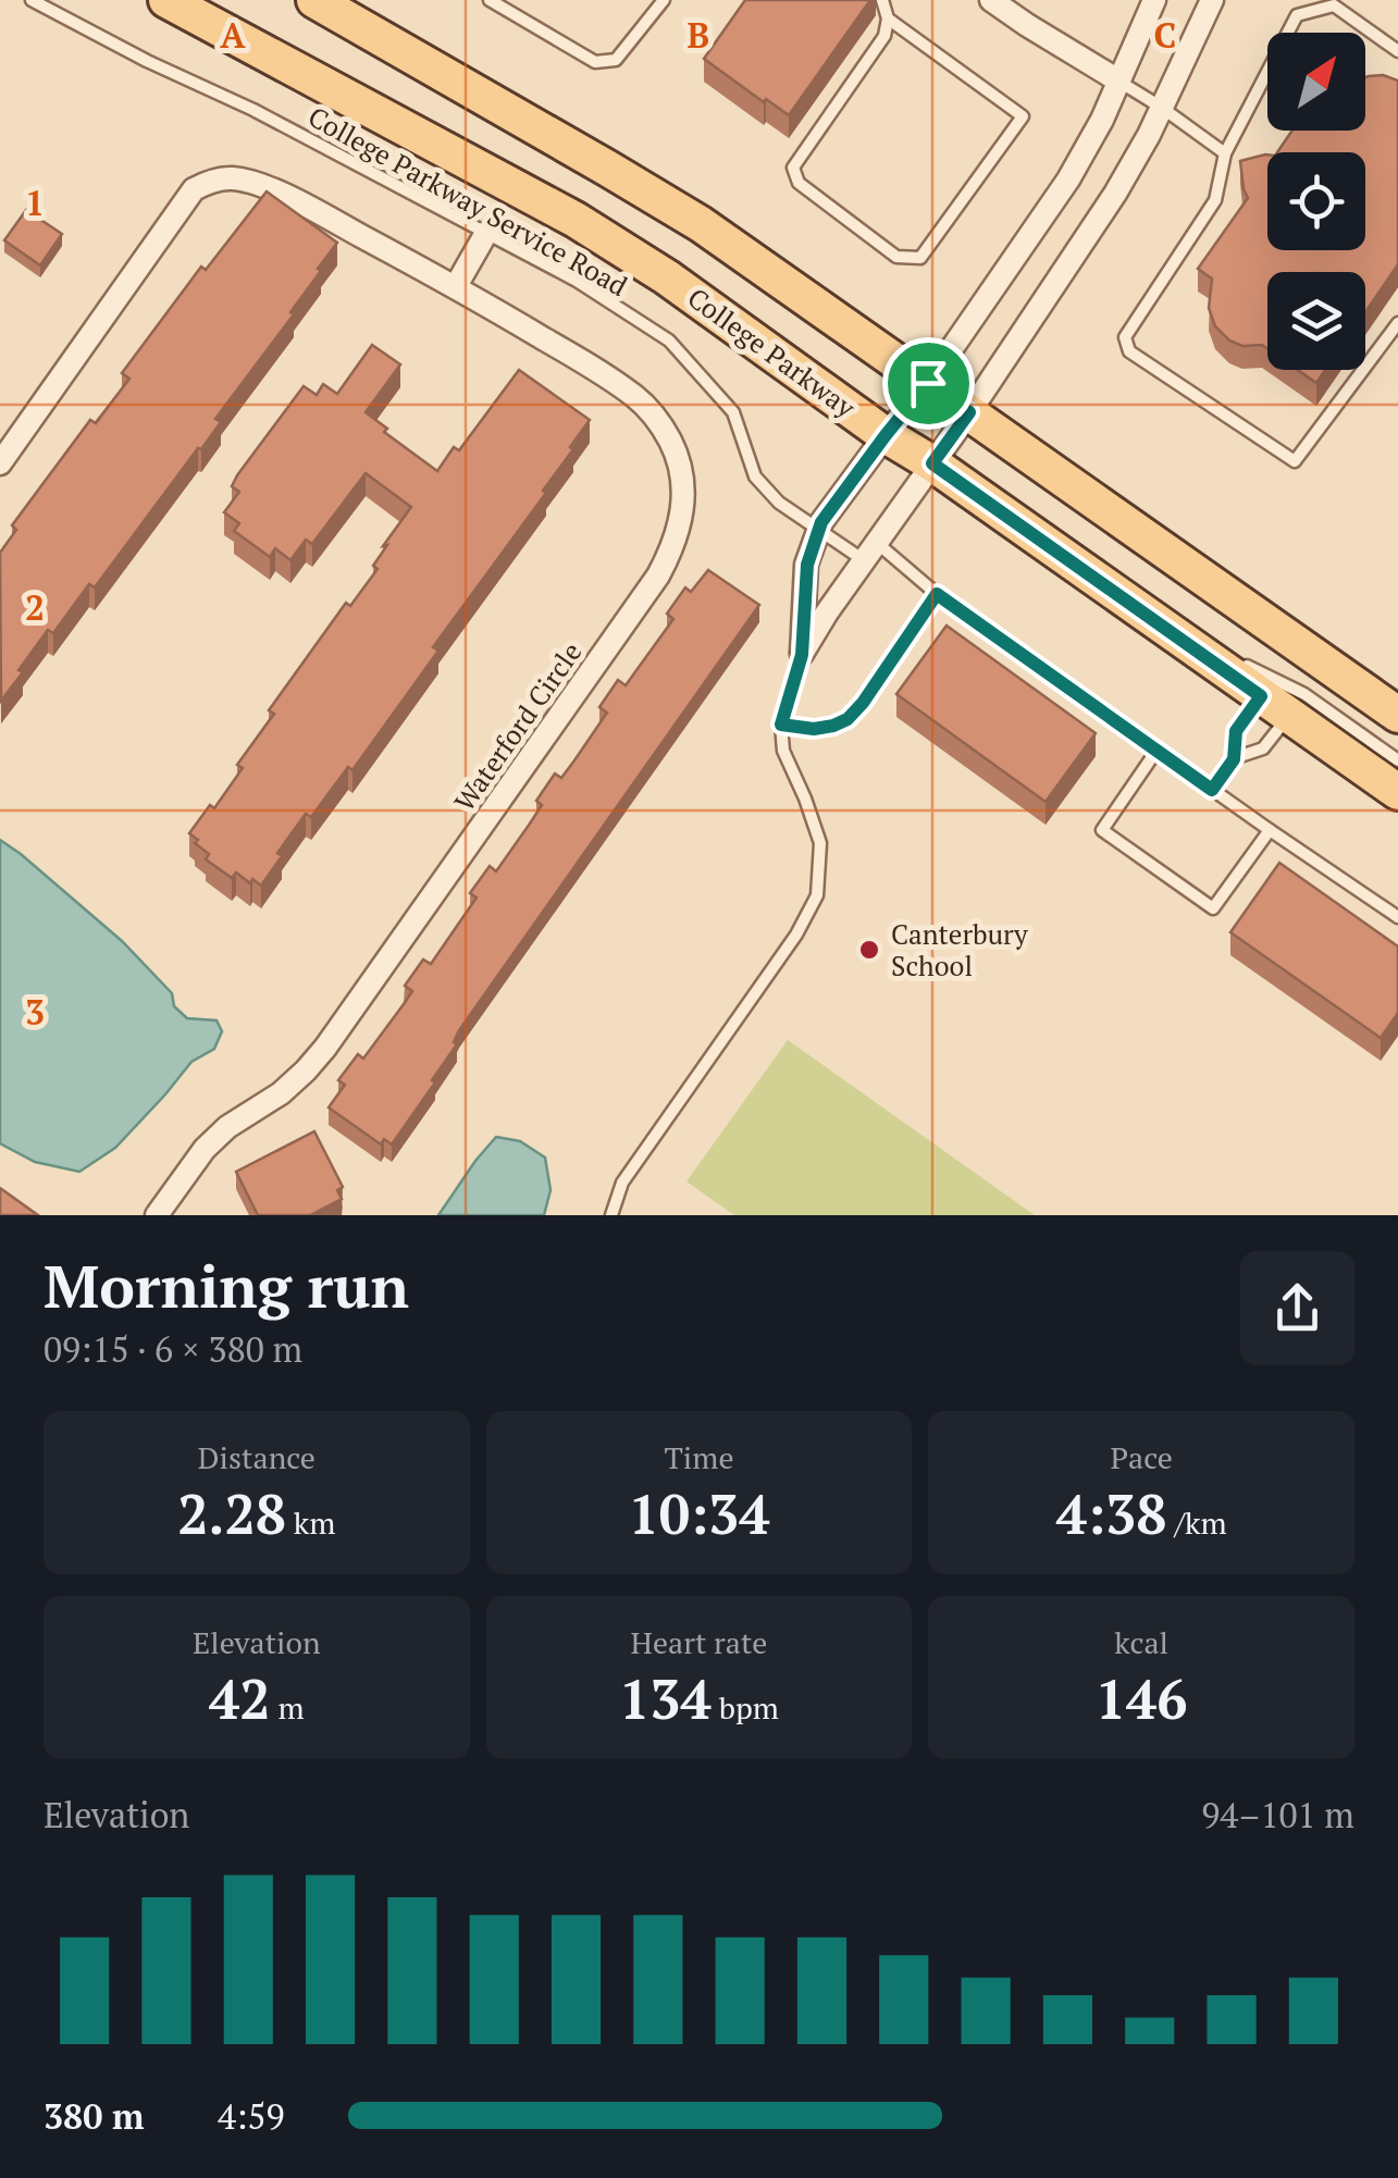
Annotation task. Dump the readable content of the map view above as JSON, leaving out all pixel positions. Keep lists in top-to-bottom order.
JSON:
{
  "streets": {
    "main road": ["College Parkway"],
    "street": ["Waterford Circle"],
    "lane": ["College Parkway Service Road"]
  },
  "places": ["Canterbury School"],
  "north": "top right",
  "page": {
    "heading": ["Morning run", "09:15 · 6 × 380 m"],
    "stats": [
      ["Distance", "2.28 km"],
      ["Time", "10:34"],
      ["Pace", "4:38 /km"],
      ["Elevation", "42 m"],
      ["Heart rate", "134 bpm"],
      ["kcal", "146"]
    ],
    "chart": ["Elevation", "94–101 m"],
    "list": [
      {
        "name": "380 m",
        "note": "4:59"
      }
    ]
  },
  "grid": {
    "columns": ["A", "B", "C"],
    "rows": ["1", "2", "3"]
  }
}
